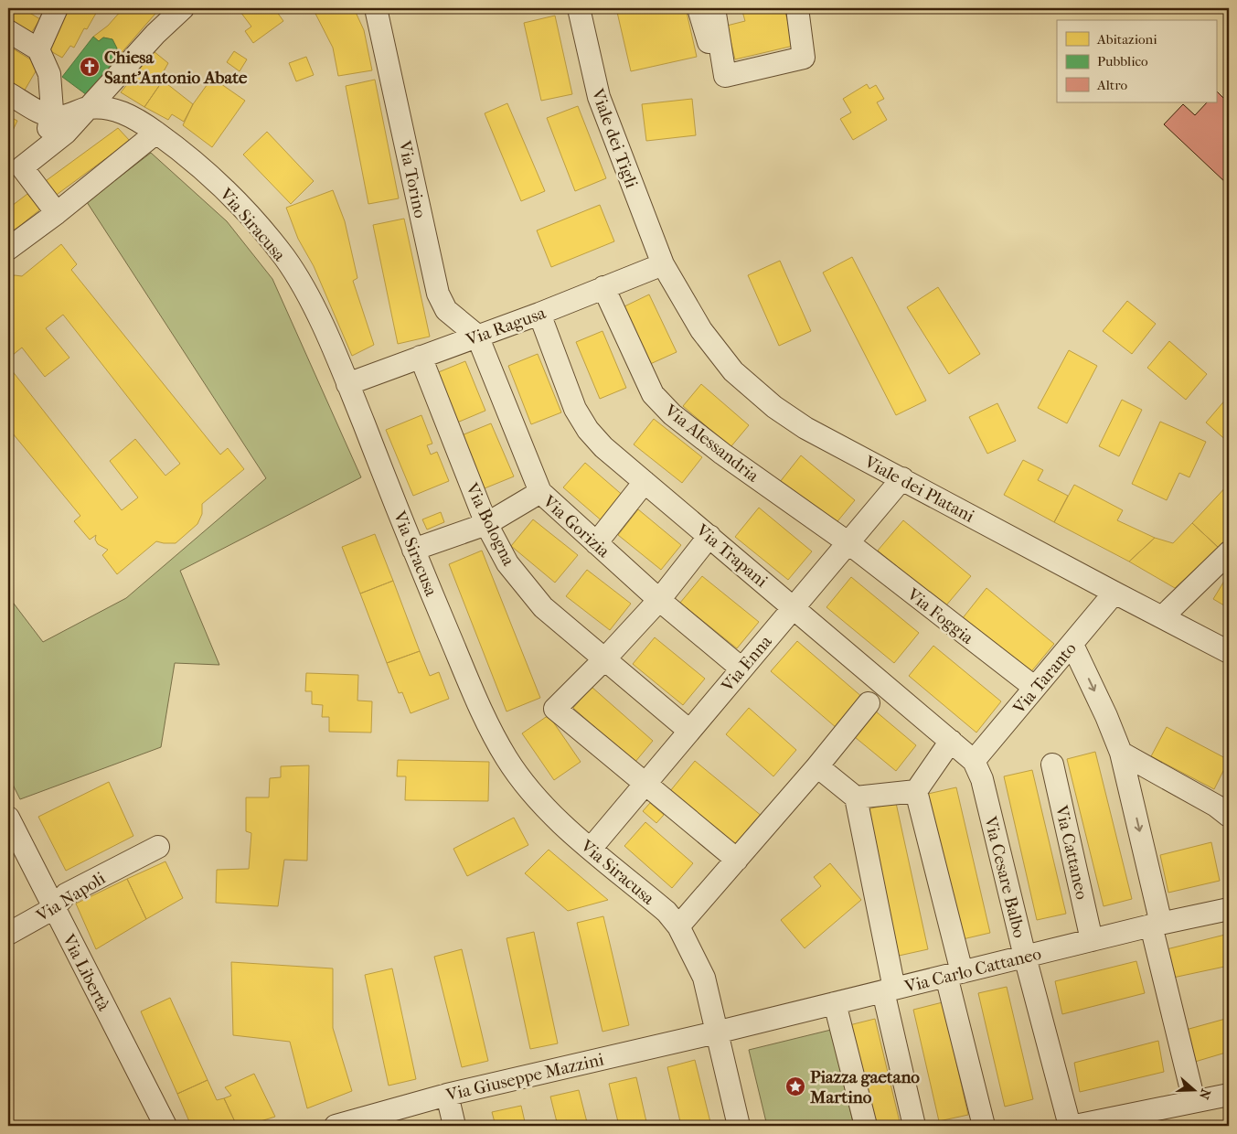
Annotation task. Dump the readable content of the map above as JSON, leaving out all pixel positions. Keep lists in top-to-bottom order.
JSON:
{
  "streets": {
    "street": [
      "Viale dei Tigli",
      "Via Torino",
      "Via Siracusa",
      "Via Ragusa",
      "Via Alessandria",
      "Viale dei Platani",
      "Via Bologna",
      "Via Gorizia",
      "Via Trapani",
      "Via Foggia",
      "Via Enna",
      "Via Taranto",
      "Via Cattaneo",
      "Via Cesare Balbo",
      "Via Napoli",
      "Via Carlo Cattaneo",
      "Via Libertà",
      "Via Giuseppe Mazzini"
    ]
  },
  "crossings": [
    ["Viale dei Tigli", "Via Ragusa"],
    ["Viale dei Tigli", "Viale dei Platani"],
    ["Via Torino", "Via Ragusa"],
    ["Via Torino", "Via Gorizia"],
    ["Via Siracusa", "Via Ragusa"],
    ["Via Siracusa", "Via Enna"],
    ["Via Siracusa", "Via Carlo Cattaneo"],
    ["Via Siracusa", "Via Giuseppe Mazzini"],
    ["Via Ragusa", "Via Alessandria"],
    ["Via Ragusa", "Viale dei Platani"],
    ["Via Ragusa", "Via Bologna"],
    ["Via Ragusa", "Via Gorizia"],
    ["Via Ragusa", "Via Trapani"],
    ["Via Alessandria", "Via Foggia"],
    ["Via Alessandria", "Via Enna"],
    ["Viale dei Platani", "Via Enna"],
    ["Viale dei Platani", "Via Taranto"],
    ["Via Bologna", "Via Enna"],
    ["Via Gorizia", "Via Enna"],
    ["Via Trapani", "Via Enna"],
    ["Via Trapani", "Via Taranto"],
    ["Via Trapani", "Via Cesare Balbo"],
    ["Via Foggia", "Via Enna"],
    ["Via Foggia", "Via Taranto"],
    ["Via Taranto", "Via Cesare Balbo"],
    ["Via Cattaneo", "Via Carlo Cattaneo"],
    ["Via Cesare Balbo", "Via Carlo Cattaneo"],
    ["Via Napoli", "Via Libertà"],
    ["Via Carlo Cattaneo", "Via Giuseppe Mazzini"]
  ],
  "places": {
    "church": ["Chiesa Sant'Antonio Abate"],
    "place": ["Piazza gaetano Martino"]
  },
  "legend": ["Abitazioni", "Pubblico", "Altro"],
  "north": "right"
}
